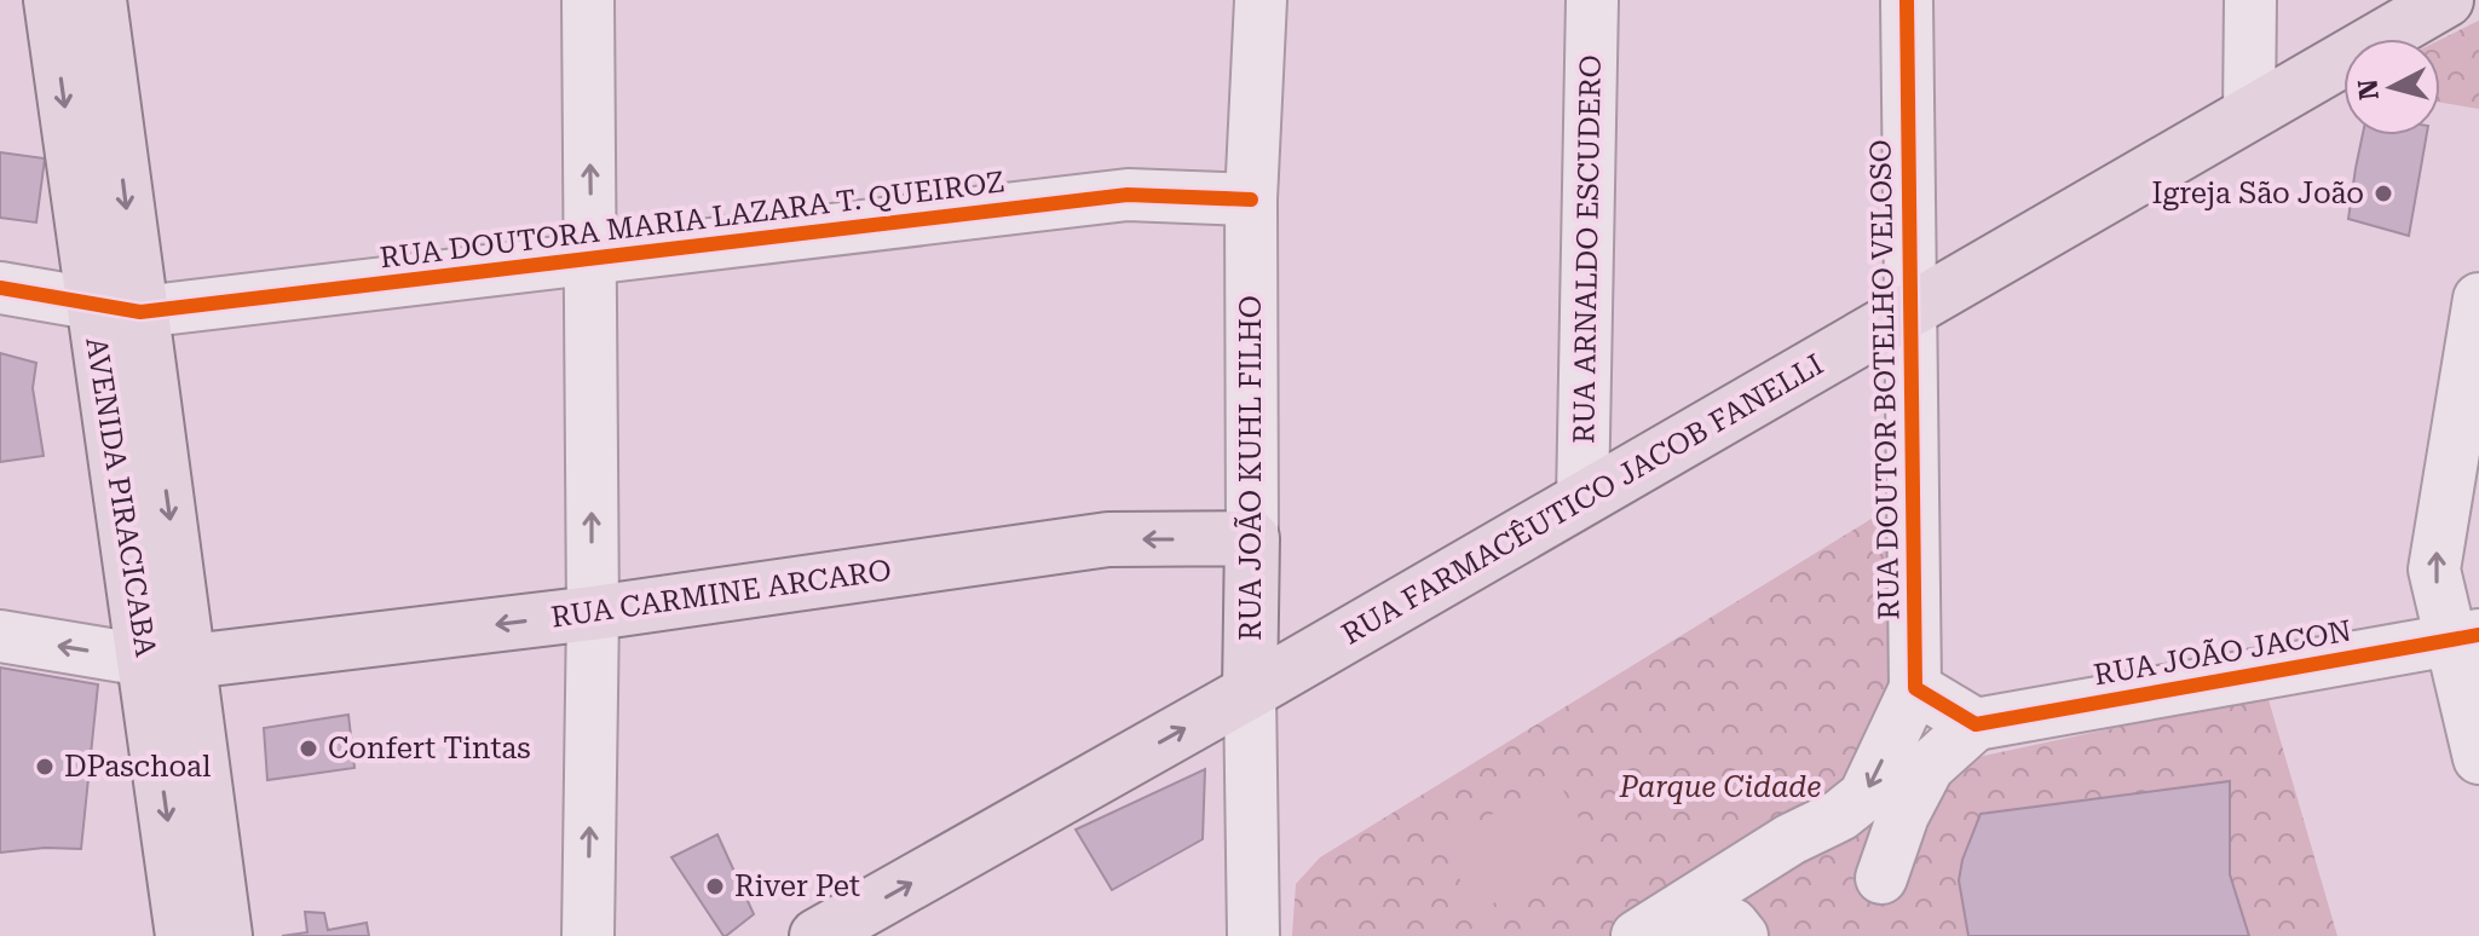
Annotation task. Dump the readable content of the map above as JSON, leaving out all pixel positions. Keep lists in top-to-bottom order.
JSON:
{
  "streets": {
    "main road": [
      "RUA JOÃO KUHL FILHO",
      "AVENIDA PIRACICABA",
      "RUA FARMACÊUTICO JACOB FANELLI",
      "RUA CARMINE ARCARO"
    ],
    "street": [
      "RUA DOUTORA MARIA LAZARA T. QUEIROZ",
      "RUA ARNALDO ESCUDERO",
      "RUA DOUTOR BOTELHO VELOSO",
      "RUA JOÃO JACON"
    ]
  },
  "crossings": [
    ["RUA DOUTORA MARIA LAZARA T. QUEIROZ", "RUA JOÃO KUHL FILHO"],
    ["RUA DOUTORA MARIA LAZARA T. QUEIROZ", "AVENIDA PIRACICABA"],
    ["RUA ARNALDO ESCUDERO", "RUA FARMACÊUTICO JACOB FANELLI"],
    ["RUA DOUTOR BOTELHO VELOSO", "RUA FARMACÊUTICO JACOB FANELLI"],
    ["RUA JOÃO KUHL FILHO", "RUA FARMACÊUTICO JACOB FANELLI"],
    ["RUA JOÃO KUHL FILHO", "RUA CARMINE ARCARO"],
    ["AVENIDA PIRACICABA", "RUA CARMINE ARCARO"]
  ],
  "one_way": ["AVENIDA PIRACICABA", "RUA CARMINE ARCARO"],
  "parks": ["Parque Cidade"],
  "places": [
    "Igreja São João",
    "Confert Tintas",
    "DPaschoal",
    "River Pet"
  ],
  "north": "left"
}
